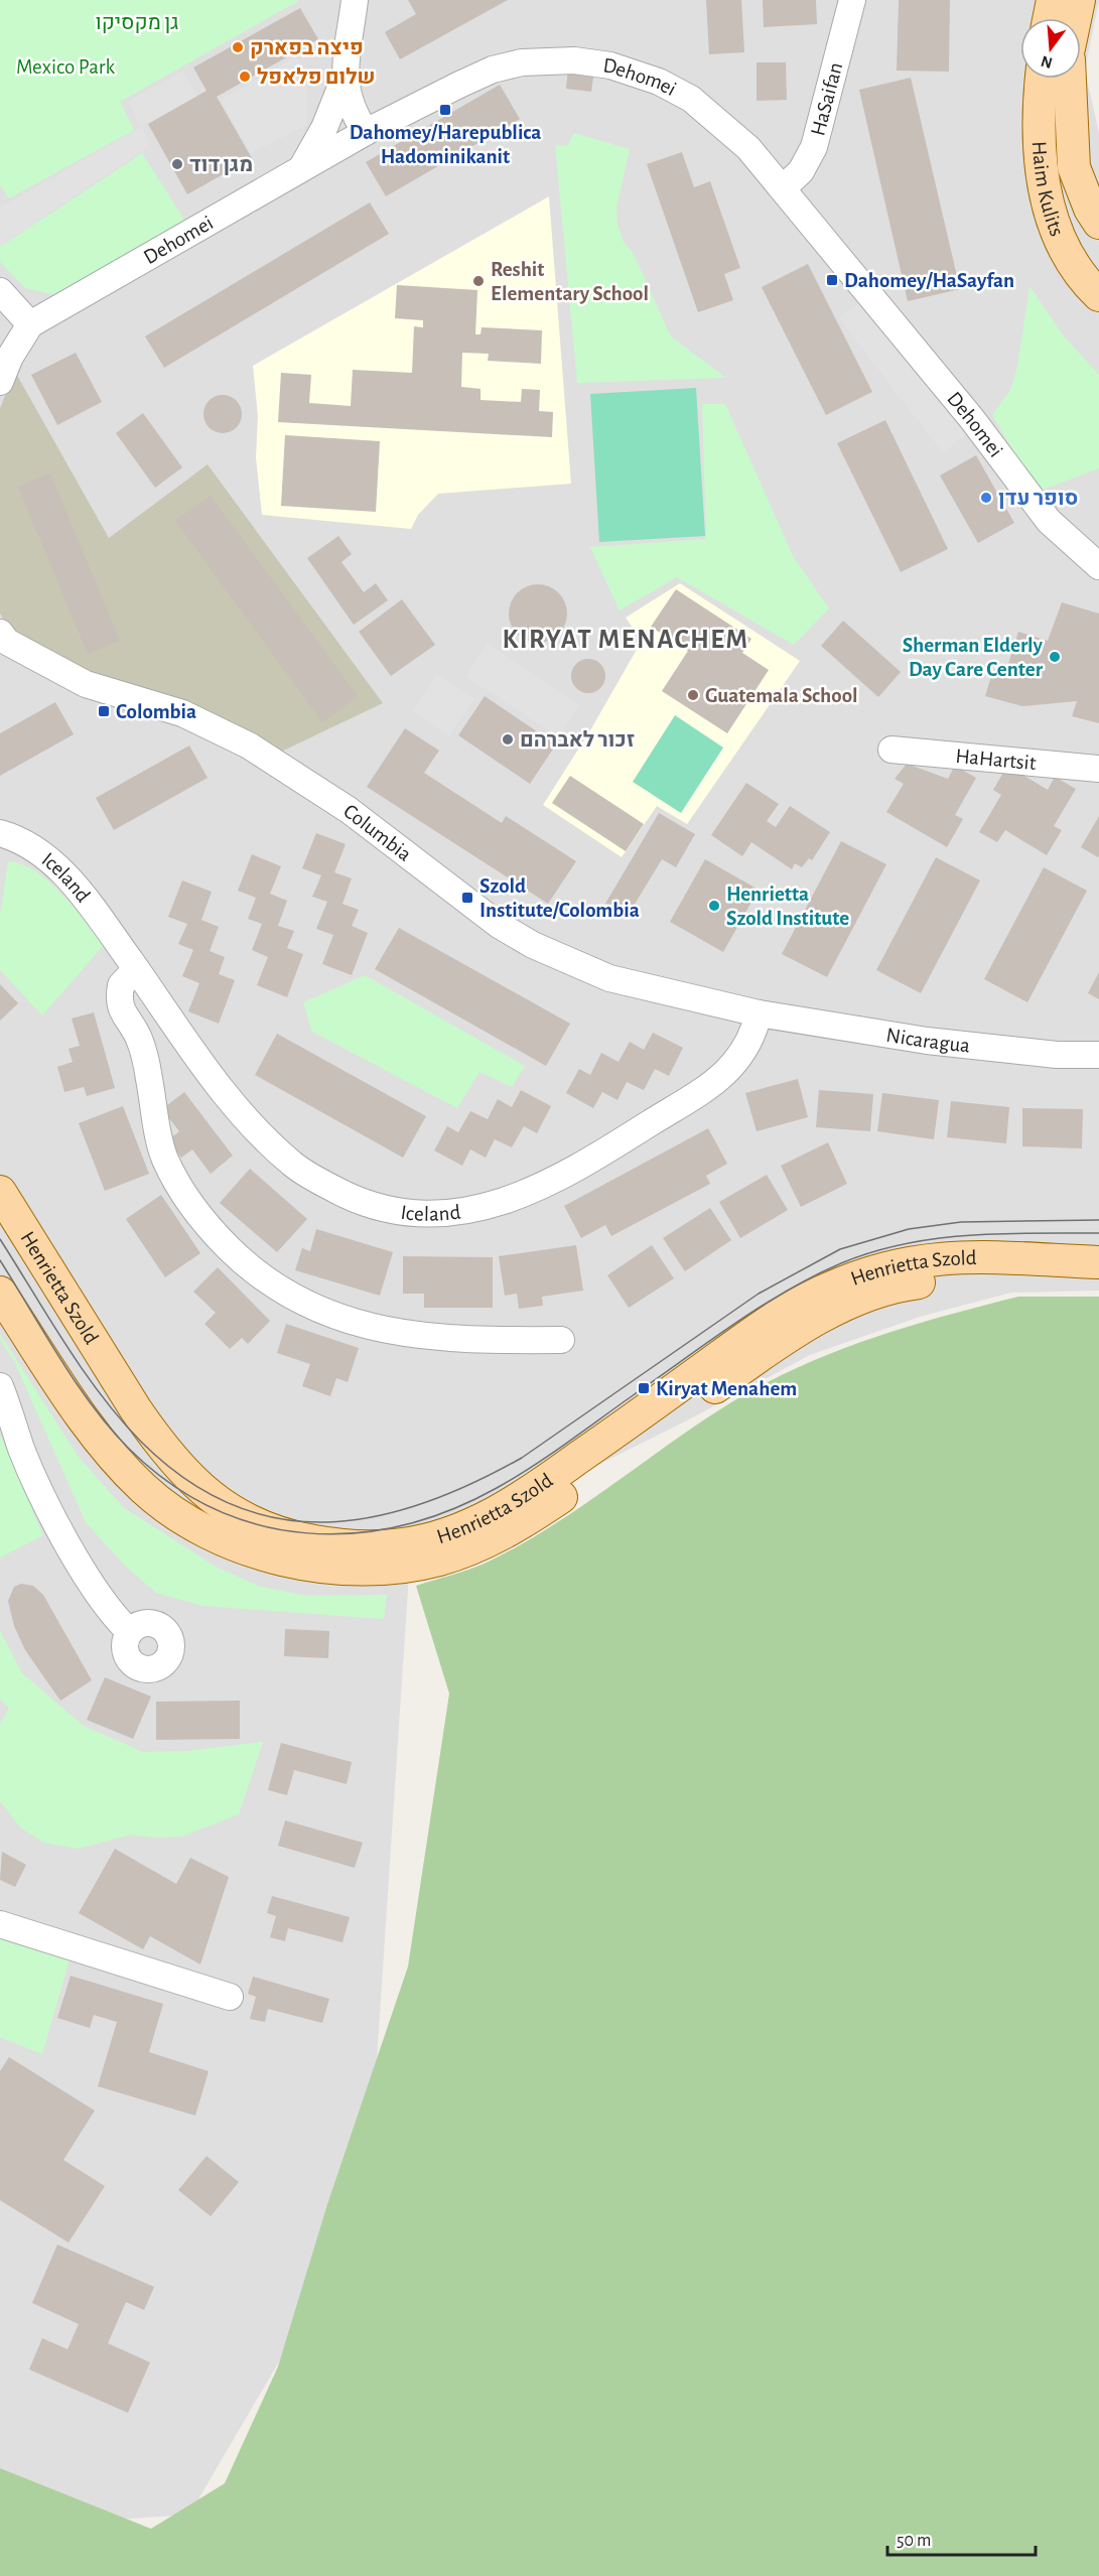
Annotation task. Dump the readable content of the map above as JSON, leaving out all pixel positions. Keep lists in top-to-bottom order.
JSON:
{
  "streets": {
    "main road": ["Haim Kulits", "Henrietta Szold"],
    "street": [
      "Dehomei",
      "HaSaifan",
      "HaHartsit",
      "Columbia",
      "Iceland",
      "Nicaragua"
    ]
  },
  "crossings": [
    ["Dehomei", "HaSaifan"],
    ["Columbia", "Iceland"],
    ["Columbia", "Nicaragua"],
    ["Iceland", "Nicaragua"]
  ],
  "districts": ["KIRYAT MENACHEM"],
  "parks": ["גן מקסיקו", "Mexico Park"],
  "places": {
    "other": [
      "פיצה בפארק",
      "שלום פלאפל",
      "מגן דוד",
      "Reshit Elementary School",
      "סופר עדן",
      "Sherman Elderly Day Care Center",
      "Guatemala School",
      "זכור לאברהם",
      "Henrietta Szold Institute"
    ],
    "transit": [
      "Dahomey/Harepublica Hadominikanit",
      "Dahomey/HaSayfan",
      "Colombia",
      "Szold Institute/Colombia",
      "Kiryat Menahem"
    ]
  },
  "scale_bar": "50 m",
  "north": "bottom"
}
